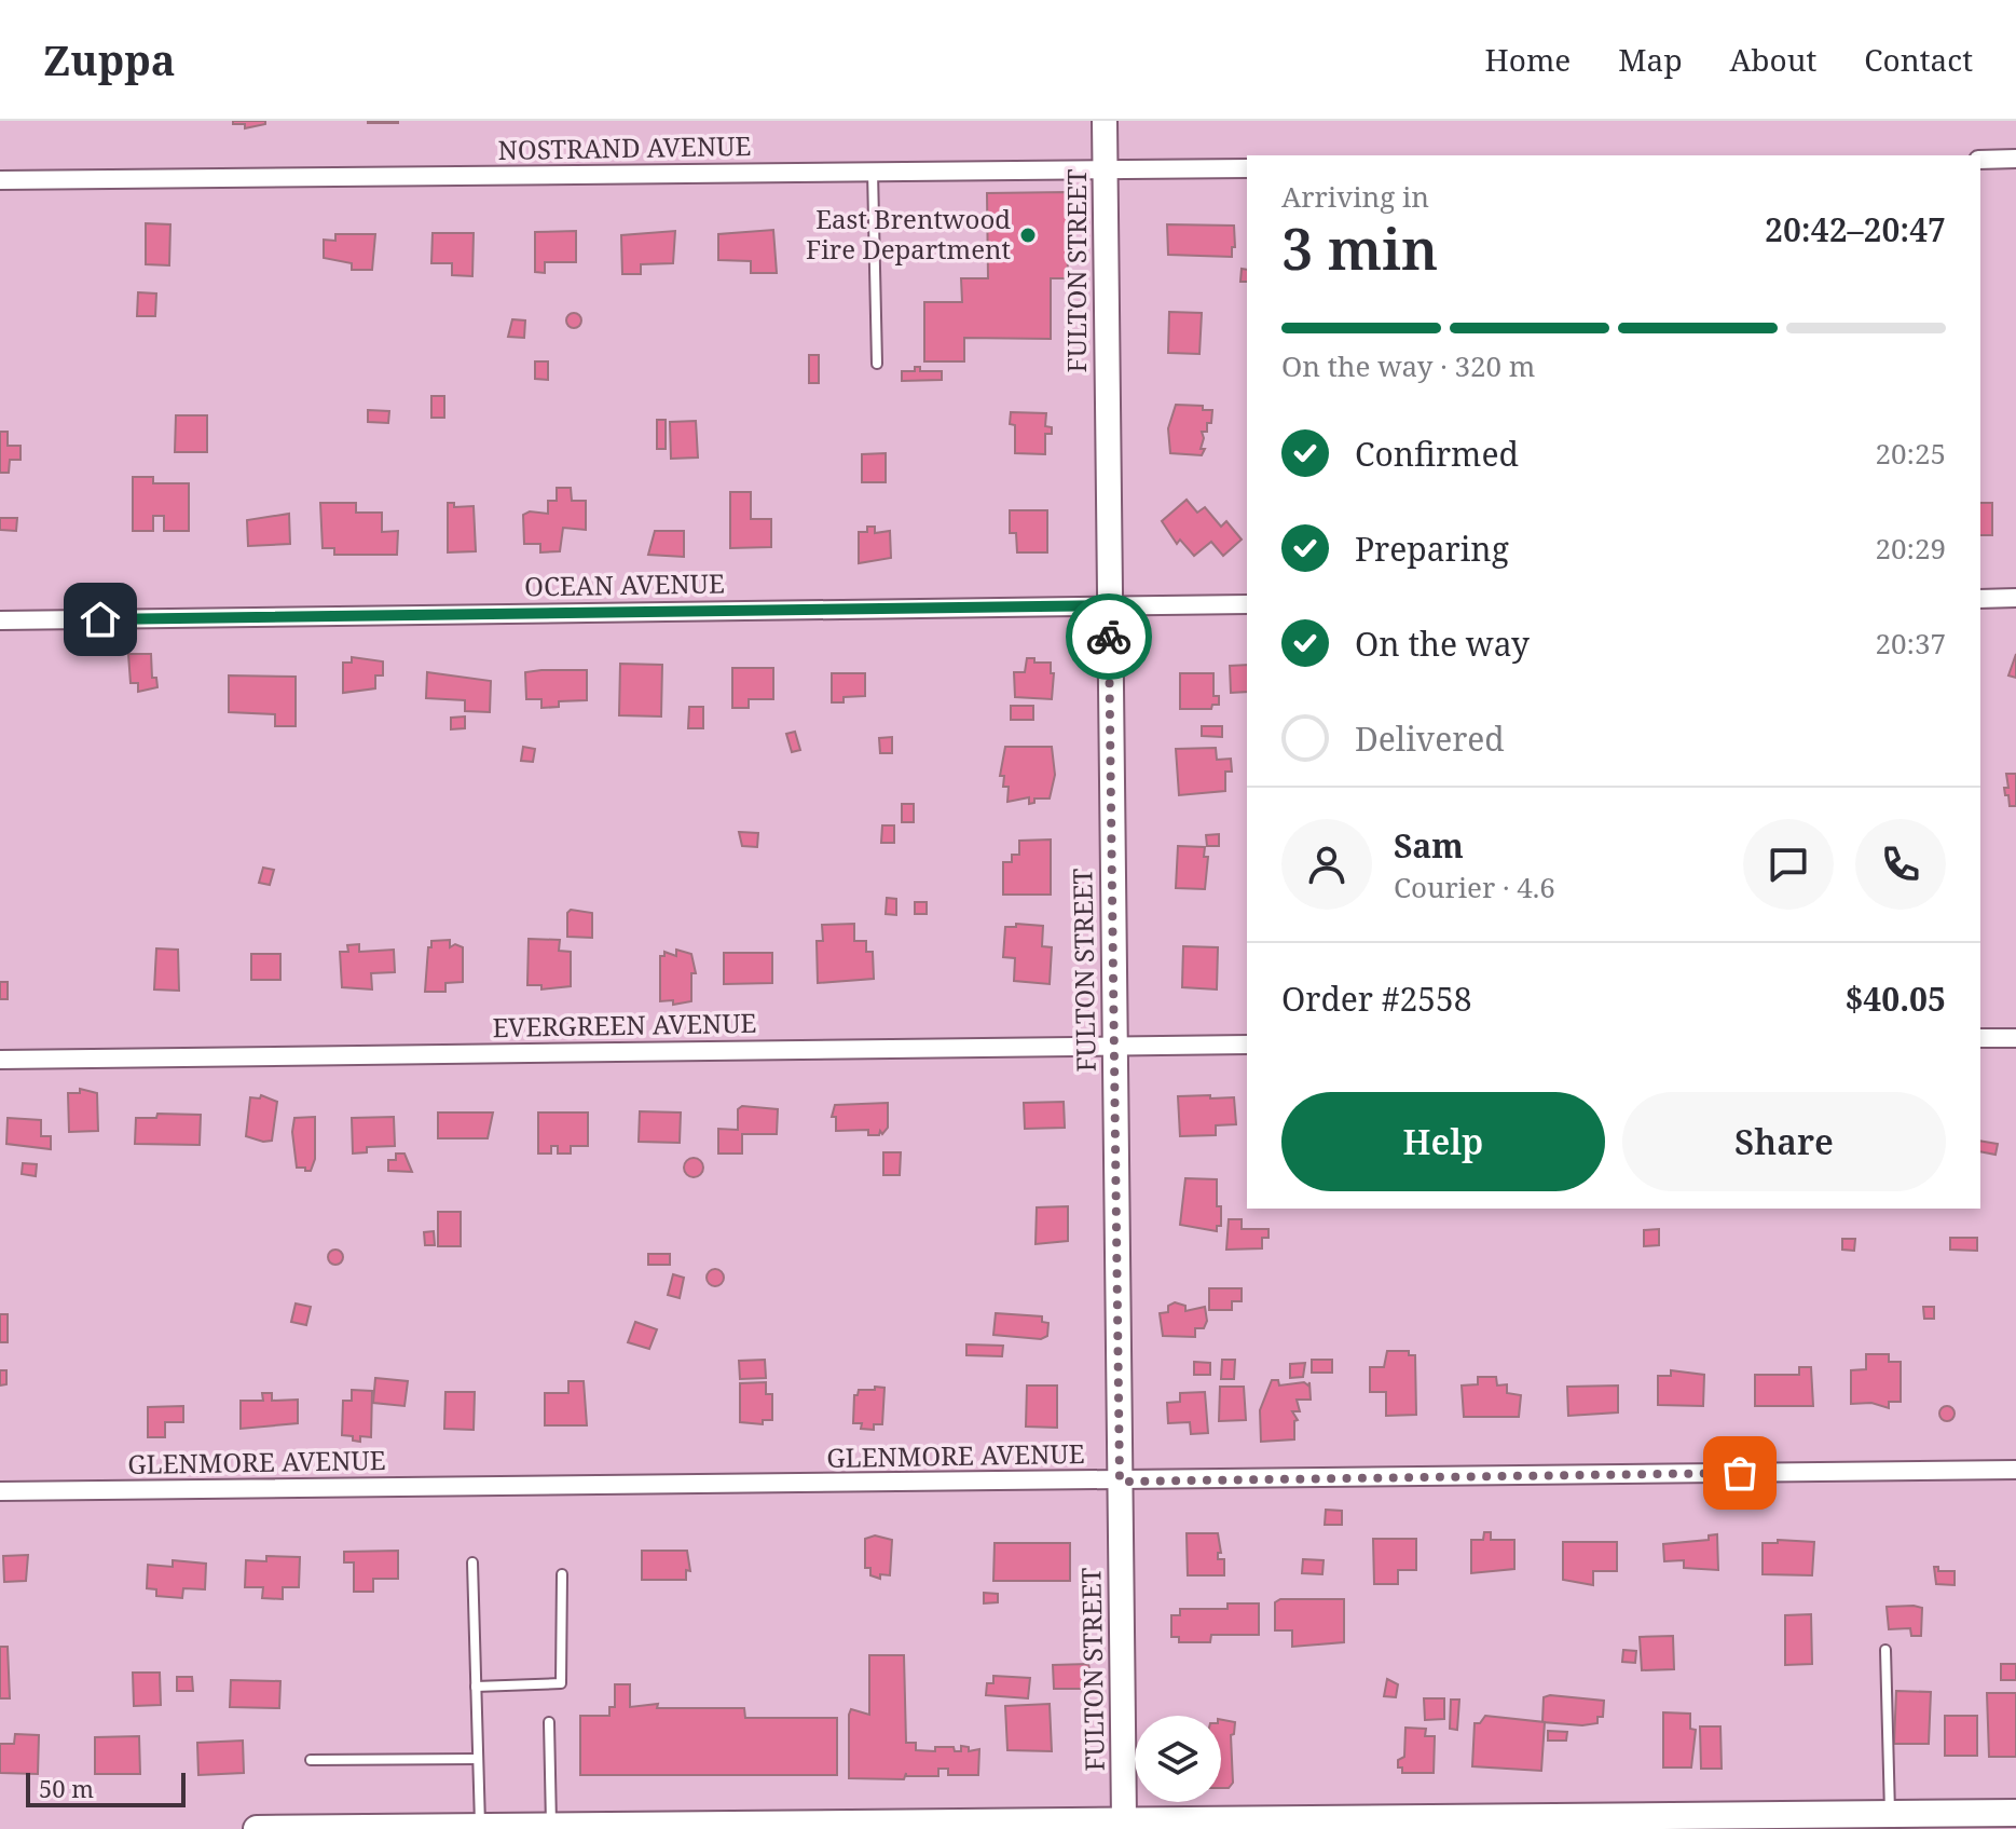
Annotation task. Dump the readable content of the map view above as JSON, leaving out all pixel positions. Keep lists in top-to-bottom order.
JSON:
{
  "streets": {
    "street": [
      "NOSTRAND AVENUE",
      "FULTON STREET",
      "OCEAN AVENUE",
      "EVERGREEN AVENUE",
      "GLENMORE AVENUE"
    ]
  },
  "crossings": [
    ["NOSTRAND AVENUE", "FULTON STREET"],
    ["FULTON STREET", "OCEAN AVENUE"],
    ["FULTON STREET", "EVERGREEN AVENUE"],
    ["FULTON STREET", "GLENMORE AVENUE"]
  ],
  "places": ["East Brentwood Fire Department"],
  "scale_bar": "50 m",
  "page": {
    "header": "Zuppa",
    "nav": [
      "Home",
      "Map",
      "About",
      "Contact"
    ],
    "heading": ["3 min", "Arriving in", "20:42–20:47"],
    "panel": [
      "Sam",
      "Courier · 4.6",
      "Order #2558",
      "$40.05"
    ],
    "bar": "On the way · 320 m",
    "list": [
      ["Confirmed", "20:25"],
      ["Preparing", "20:29"],
      ["On the way", "20:37"],
      "Delivered"
    ],
    "buttons": ["Help", "Share"],
    "scale": "50 m"
  }
}
